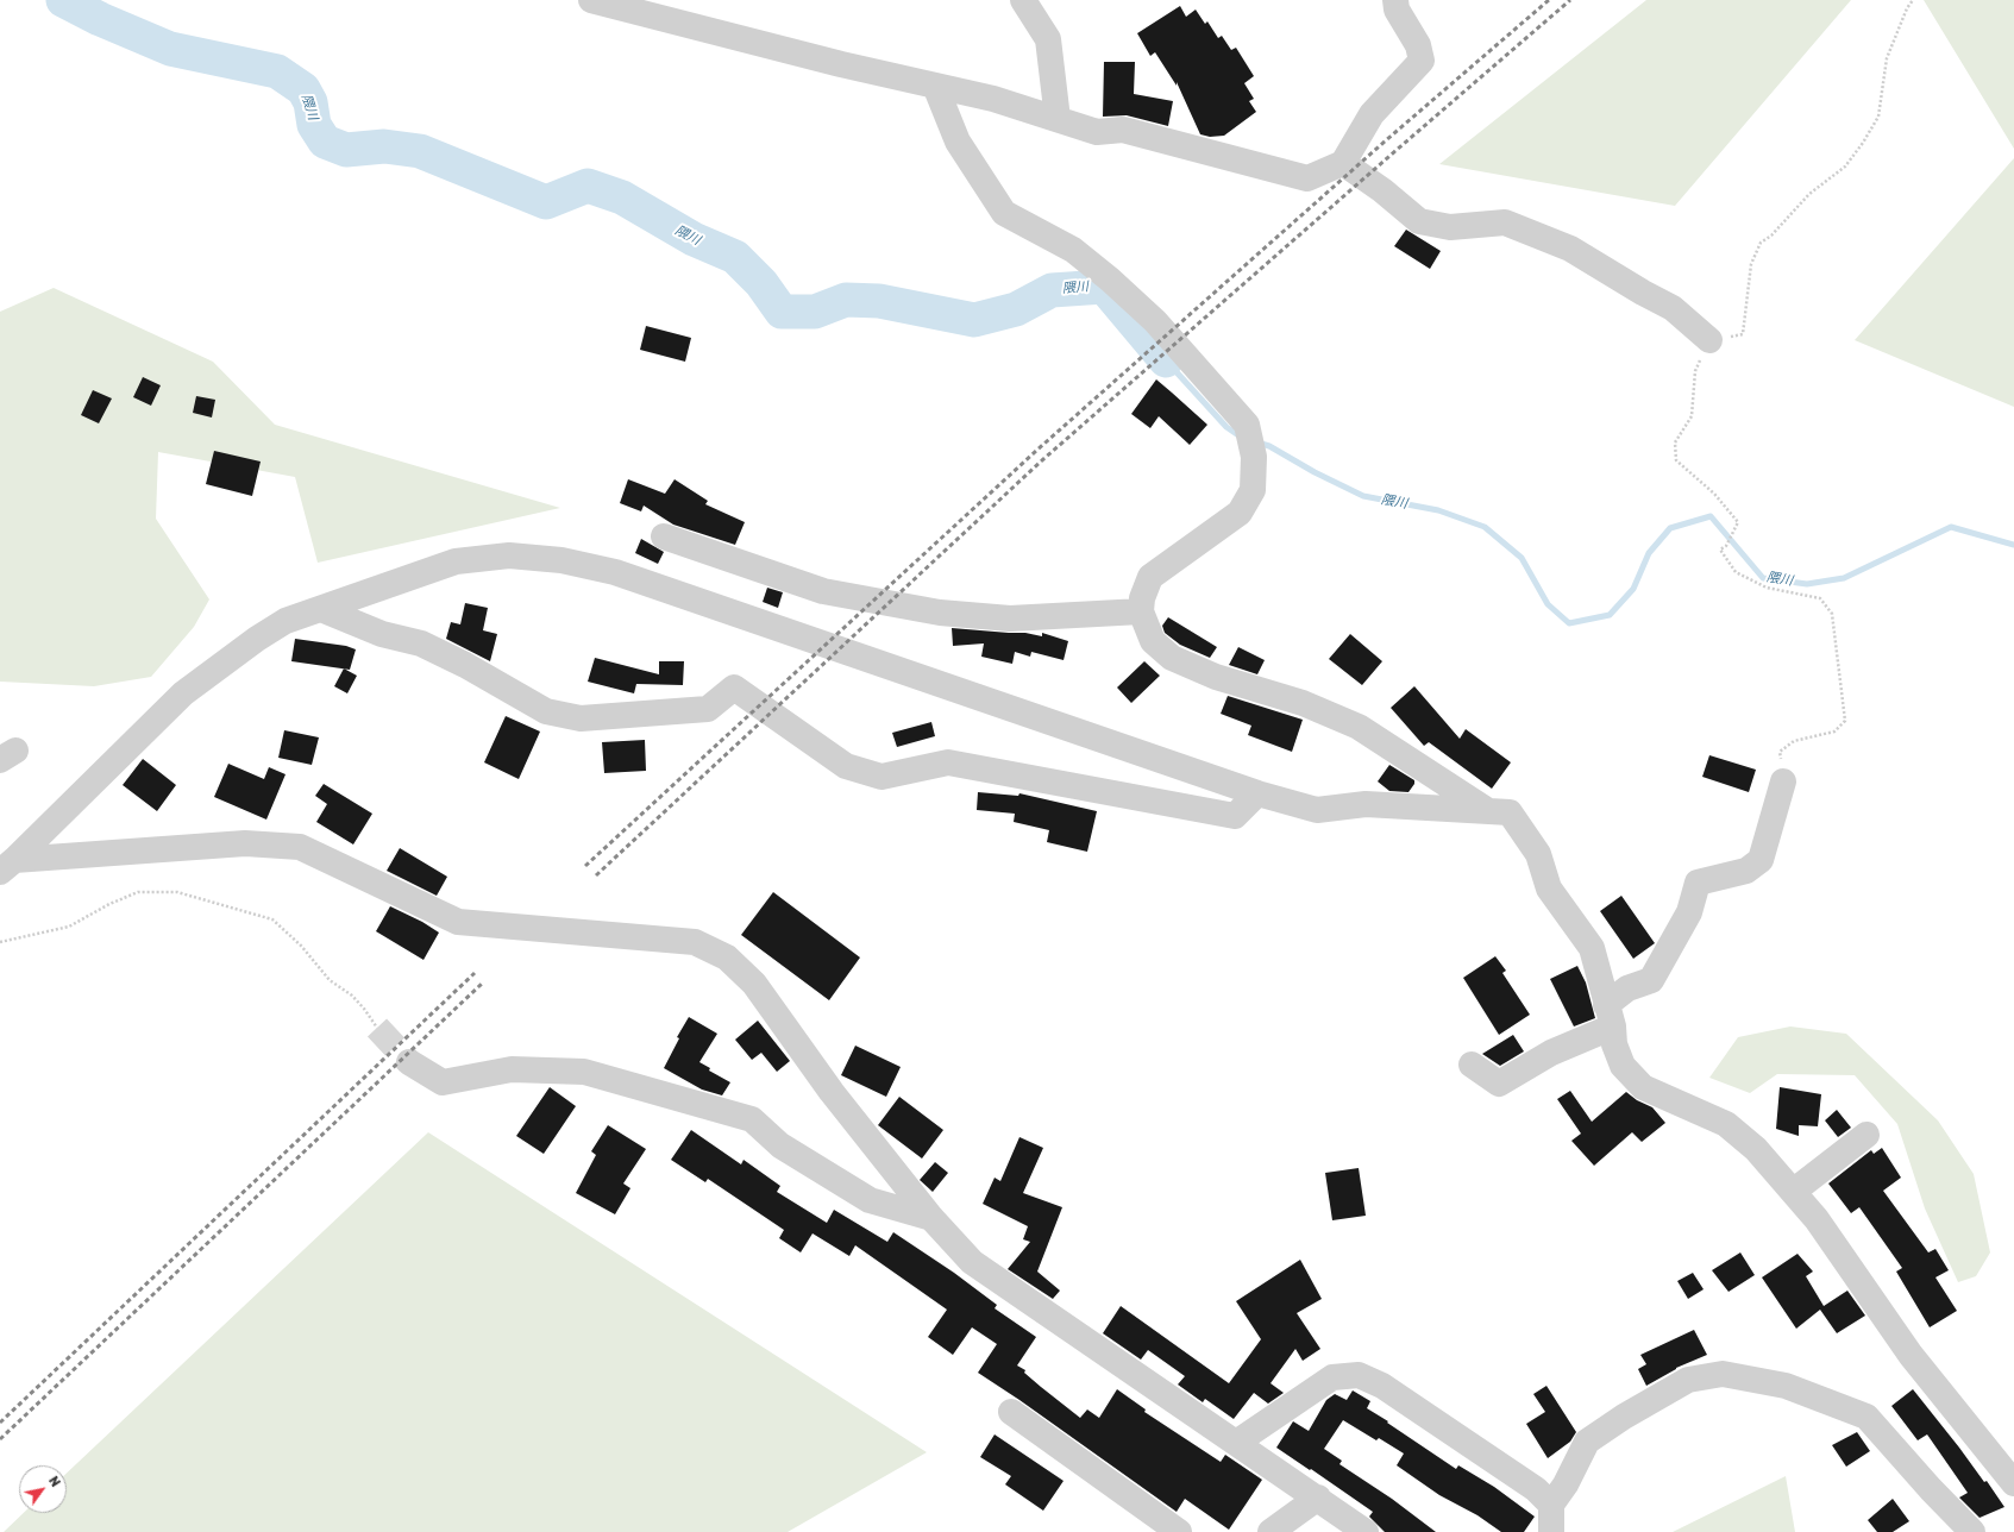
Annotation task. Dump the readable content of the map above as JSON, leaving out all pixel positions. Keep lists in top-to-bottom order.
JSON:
{
  "water": ["隈川"],
  "north": "top right"
}
